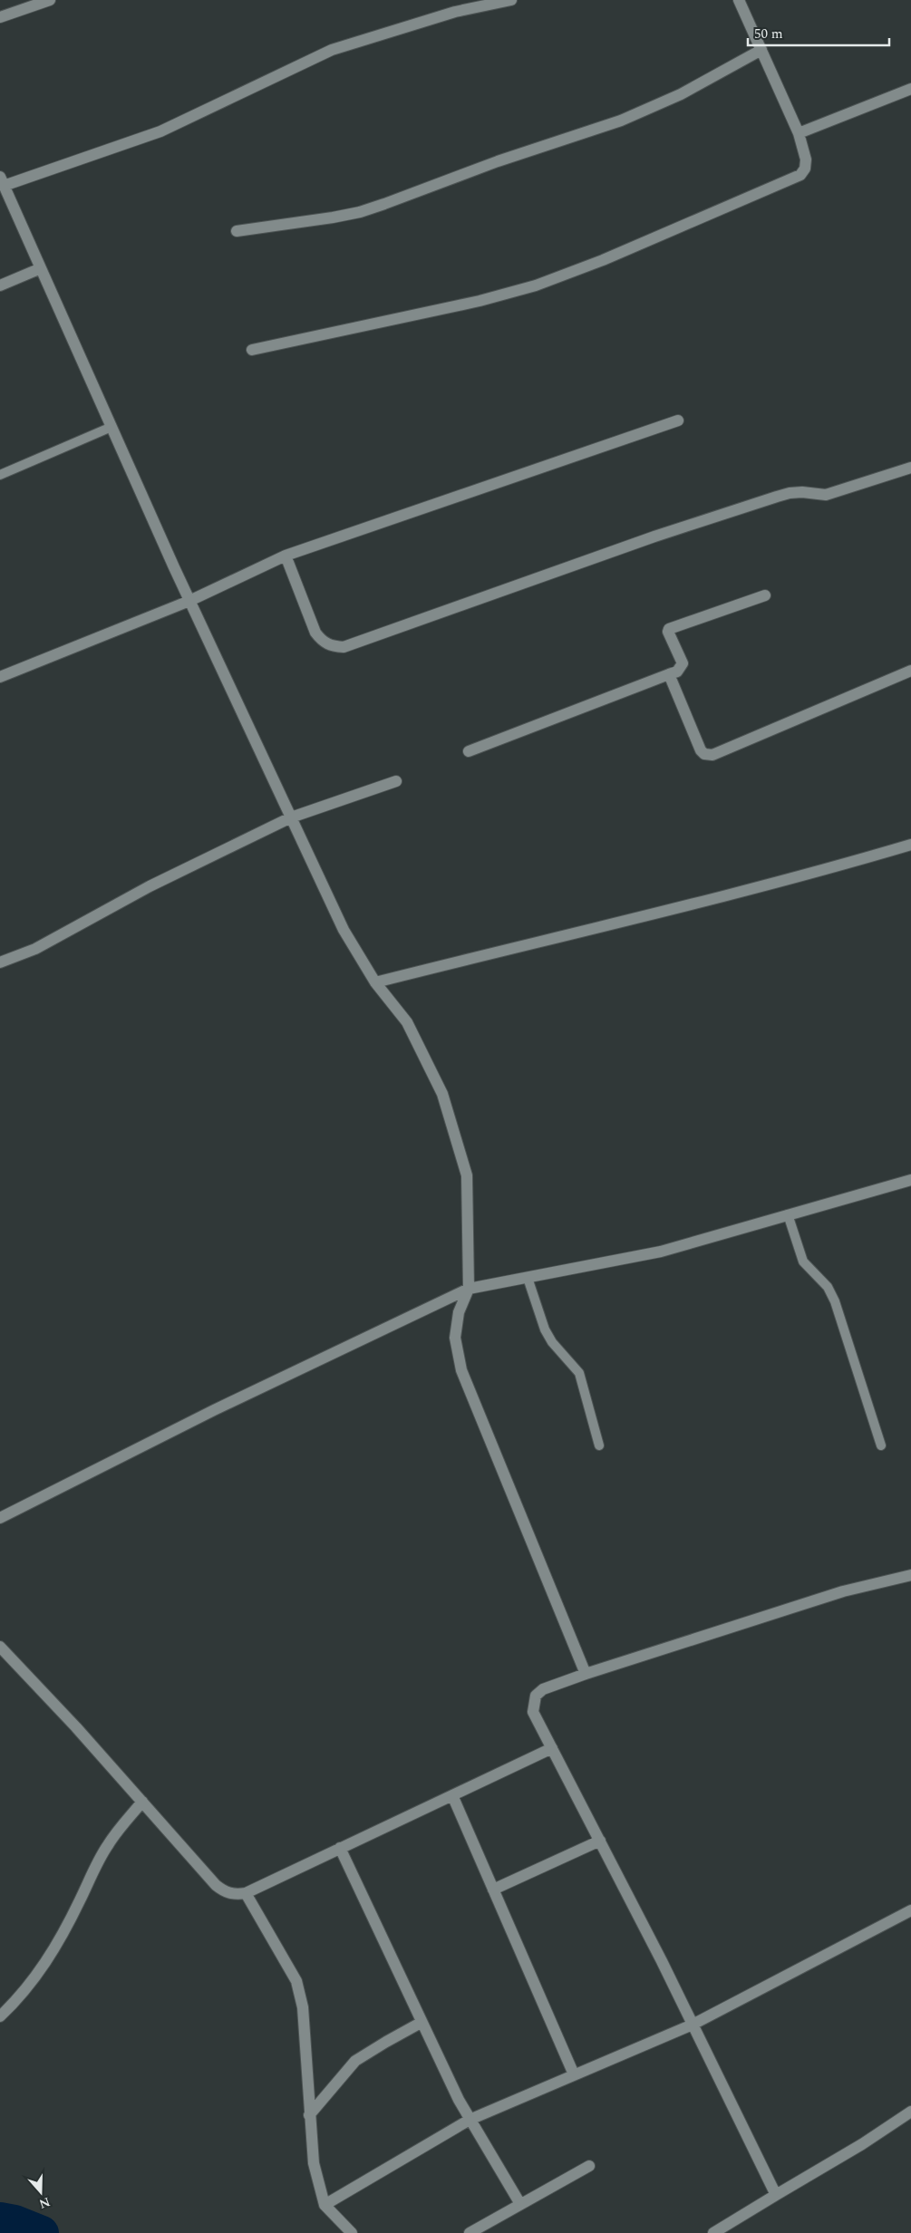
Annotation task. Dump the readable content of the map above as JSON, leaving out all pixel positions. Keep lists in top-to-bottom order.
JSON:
{
  "scale_bar": "50 m",
  "north": "bottom"
}
